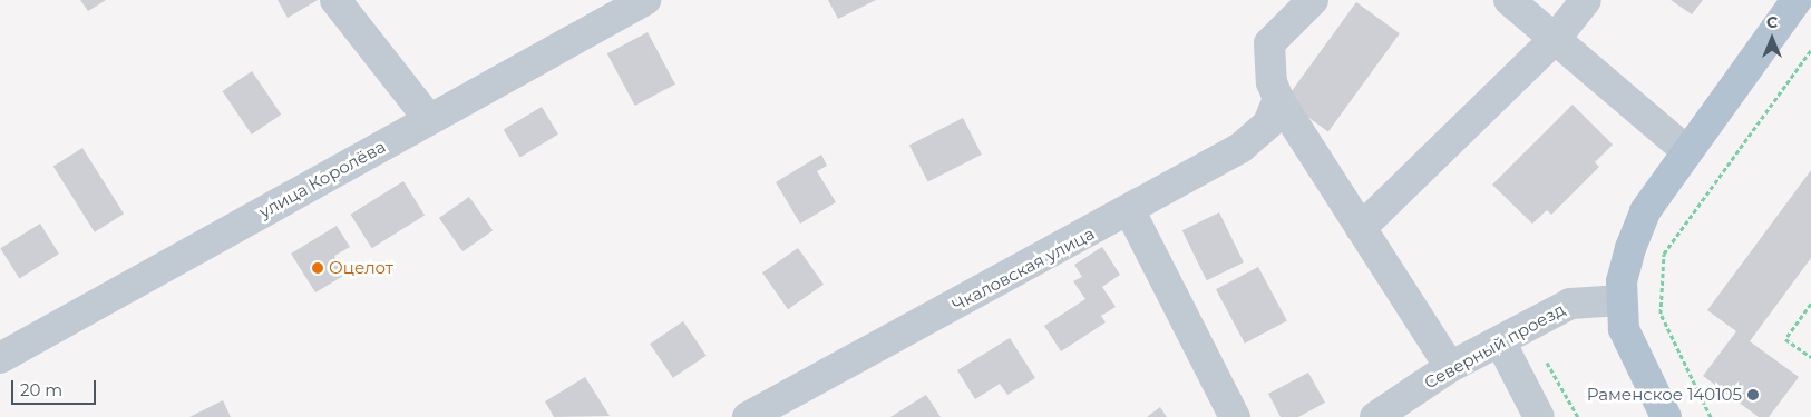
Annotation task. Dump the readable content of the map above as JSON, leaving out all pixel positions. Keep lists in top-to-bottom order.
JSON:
{
  "streets": {
    "street": ["улица Королёва", "Чкаловская улица", "Северный проезд"]
  },
  "places": ["Оцелот", "Раменское 140105"],
  "scale_bar": "20 m",
  "north": "top"
}
